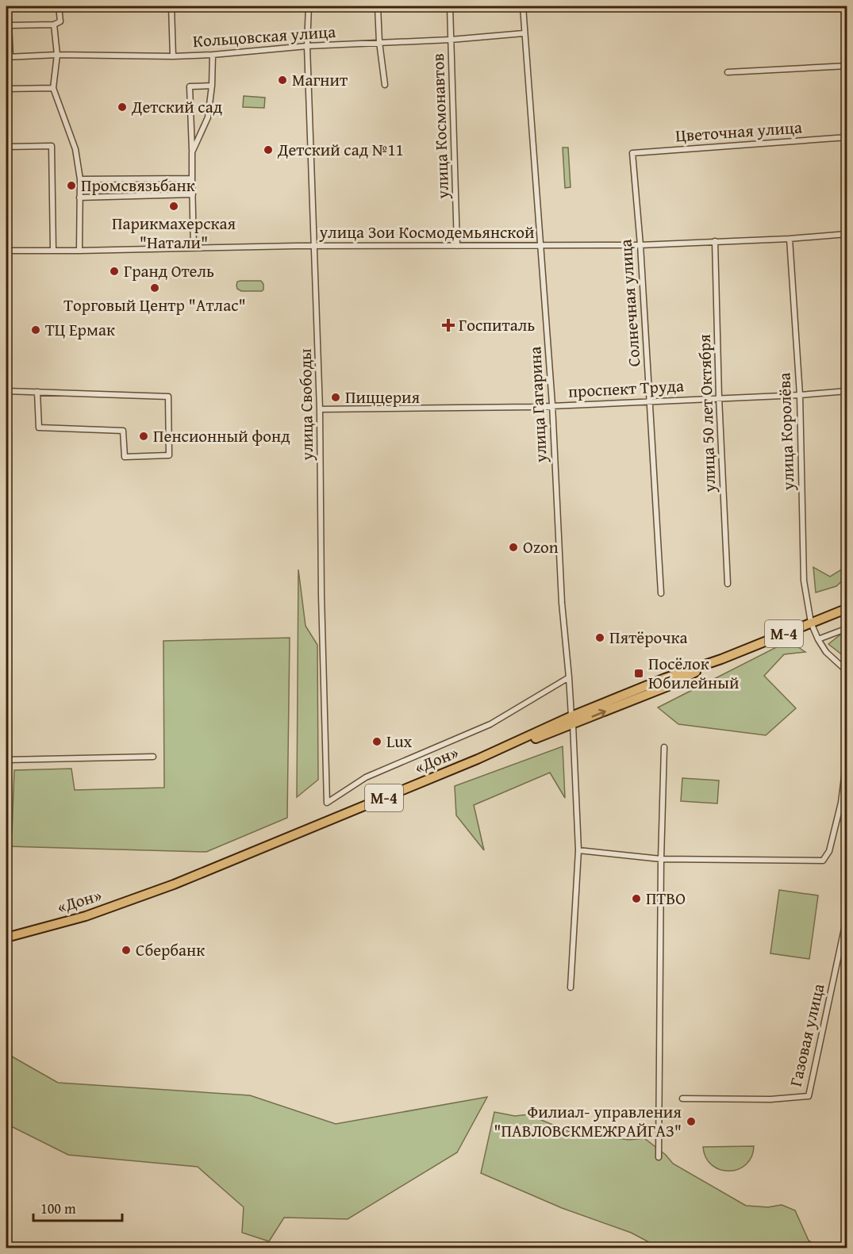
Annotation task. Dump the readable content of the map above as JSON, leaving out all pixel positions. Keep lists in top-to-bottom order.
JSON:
{
  "streets": {
    "main road": ["М-4", "«Дон»"],
    "street": [
      "Кольцовская улица",
      "улица Космонавтов",
      "Цветочная улица",
      "улица Зои Космодемьянской",
      "Солнечная улица",
      "проспект Труда",
      "улица Свободы",
      "улица Гагарина",
      "улица 50 лет Октября",
      "улица Королёва",
      "Газовая улица"
    ]
  },
  "crossings": [
    ["Кольцовская улица", "улица Космонавтов"],
    ["Кольцовская улица", "улица Свободы"],
    ["Кольцовская улица", "улица Гагарина"],
    ["улица Космонавтов", "улица Зои Космодемьянской"],
    ["Цветочная улица", "Солнечная улица"],
    ["улица Зои Космодемьянской", "Солнечная улица"],
    ["улица Зои Космодемьянской", "улица Свободы"],
    ["улица Зои Космодемьянской", "улица Гагарина"],
    ["улица Зои Космодемьянской", "улица 50 лет Октября"],
    ["улица Зои Космодемьянской", "улица Королёва"],
    ["Солнечная улица", "проспект Труда"],
    ["проспект Труда", "улица Свободы"],
    ["проспект Труда", "улица Гагарина"],
    ["проспект Труда", "улица 50 лет Октября"],
    ["проспект Труда", "улица Королёва"],
    ["улица Свободы", "улица Гагарина"],
    ["улица Гагарина", "«Дон»"],
    ["улица Королёва", "М-4"],
    ["улица Королёва", "«Дон»"],
    ["М-4", "«Дон»"]
  ],
  "places": {
    "other": [
      "Магнит",
      "Детский сад",
      "Детский сад №11",
      "Промсвязьбанк",
      "Парикмахерская \"Натали\"",
      "Гранд Отель",
      "Торговый Центр \"Атлас\"",
      "ТЦ Ермак",
      "Пиццерия",
      "Пенсионный фонд",
      "Ozon",
      "Пятёрочка",
      "Lux",
      "ПТВО",
      "Сбербанк",
      "Филиал- управления \"ПАВЛОВСКМЕЖРАЙГАЗ\""
    ],
    "health": ["Госпиталь"],
    "transit": ["Посёлок Юбилейный"]
  },
  "scale_bar": "100 m"
}
